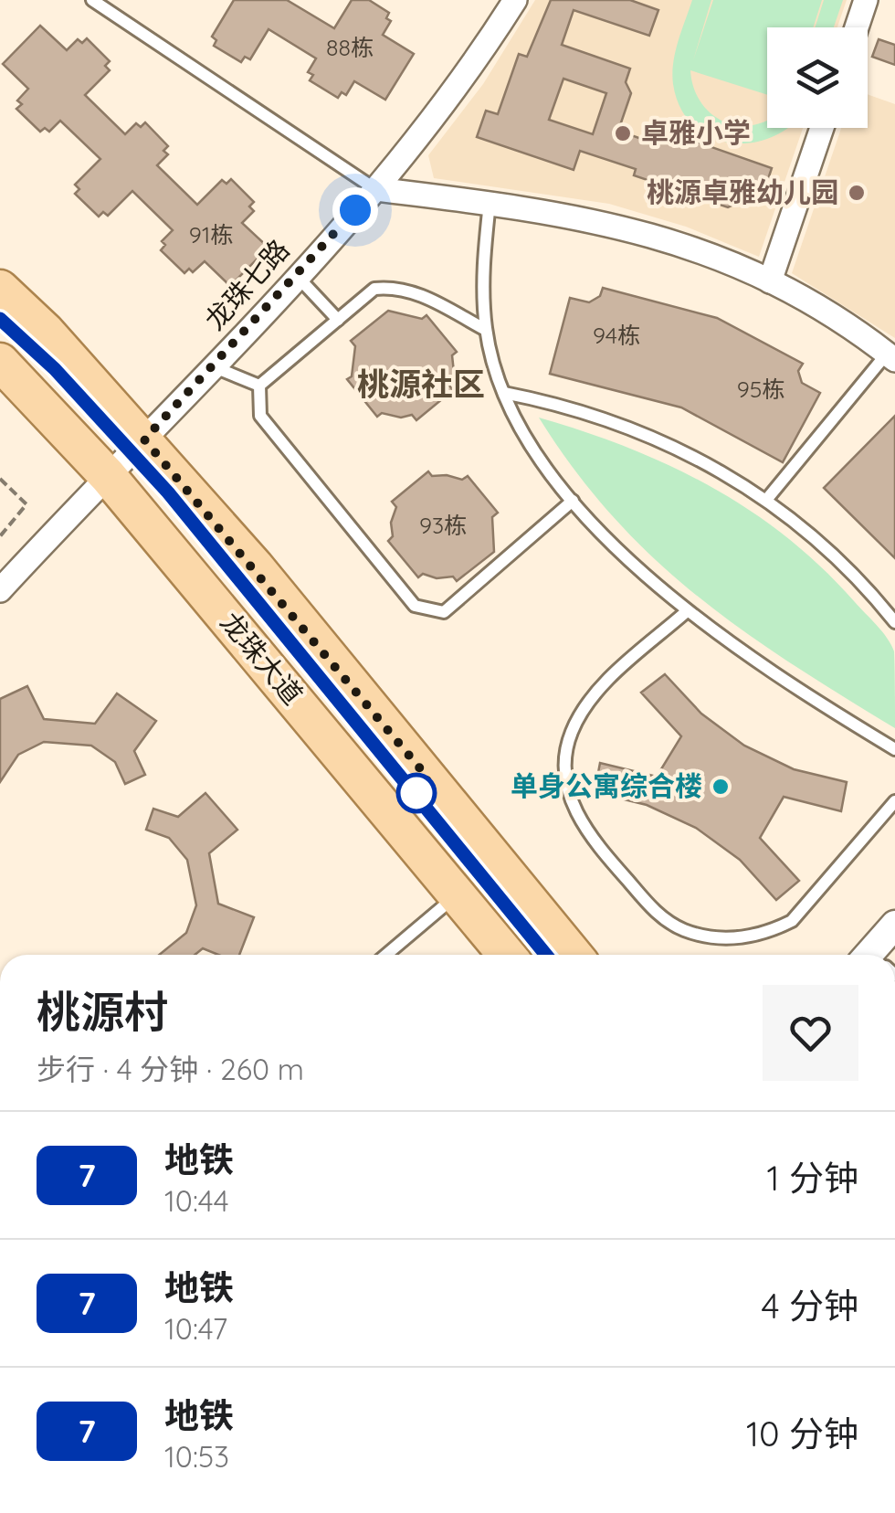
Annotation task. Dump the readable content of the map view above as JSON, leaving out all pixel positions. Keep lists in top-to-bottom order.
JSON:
{
  "streets": {
    "main road": ["龙珠大道"],
    "street": ["龙珠七路"]
  },
  "crossings": [
    ["龙珠七路", "龙珠大道"]
  ],
  "districts": ["桃源社区"],
  "places": ["卓雅小学", "桃源卓雅幼儿园", "单身公寓综合楼"],
  "lines": ["metro line 7"],
  "house_numbers": [
    "88栋",
    "91栋",
    "94栋",
    "95栋",
    "93栋"
  ],
  "page": {
    "heading": ["桃源村", "步行 · 4 分钟 · 260 m"],
    "list": [
      {
        "mark": "7",
        "name": "地铁",
        "note": "10:44",
        "value": "1 分钟"
      },
      {
        "mark": "7",
        "name": "地铁",
        "note": "10:47",
        "value": "4 分钟"
      },
      {
        "mark": "7",
        "name": "地铁",
        "note": "10:53",
        "value": "10 分钟"
      }
    ]
  }
}
